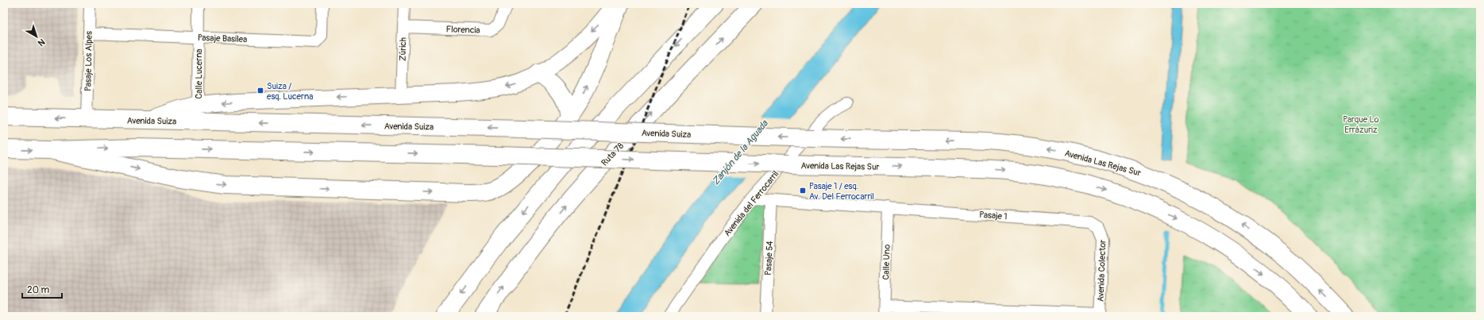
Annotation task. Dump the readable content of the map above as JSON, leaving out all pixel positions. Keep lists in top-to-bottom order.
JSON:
{
  "streets": {
    "main road": ["Avenida Suiza", "Ruta 78", "Avenida Las Rejas Sur"],
    "street": [
      "Florencia",
      "Pasaje Basilea",
      "Zúrich",
      "Pasaje Los Alpes",
      "Calle Lucerna",
      "Avenida del Ferrocarril",
      "Pasaje 1",
      "Pasaje 54",
      "Calle Uno",
      "Avenida Colector"
    ]
  },
  "crossings": [
    ["Florencia", "Zúrich"],
    ["Pasaje Basilea", "Pasaje Los Alpes"],
    ["Pasaje Basilea", "Calle Lucerna"],
    ["Pasaje Los Alpes", "Avenida Suiza"],
    ["Avenida Suiza", "Avenida Las Rejas Sur"],
    ["Avenida del Ferrocarril", "Pasaje 1"],
    ["Pasaje 1", "Pasaje 54"],
    ["Pasaje 1", "Calle Uno"],
    ["Pasaje 1", "Avenida Colector"]
  ],
  "water": ["Zanjón de la Aguada"],
  "parks": ["Parque Lo Errázuriz"],
  "places": {
    "transit": ["Suiza / esq. Lucerna", "Pasaje 1 / esq. Av. Del Ferrocarril"]
  },
  "scale_bar": "20 m",
  "north": "bottom right"
}
